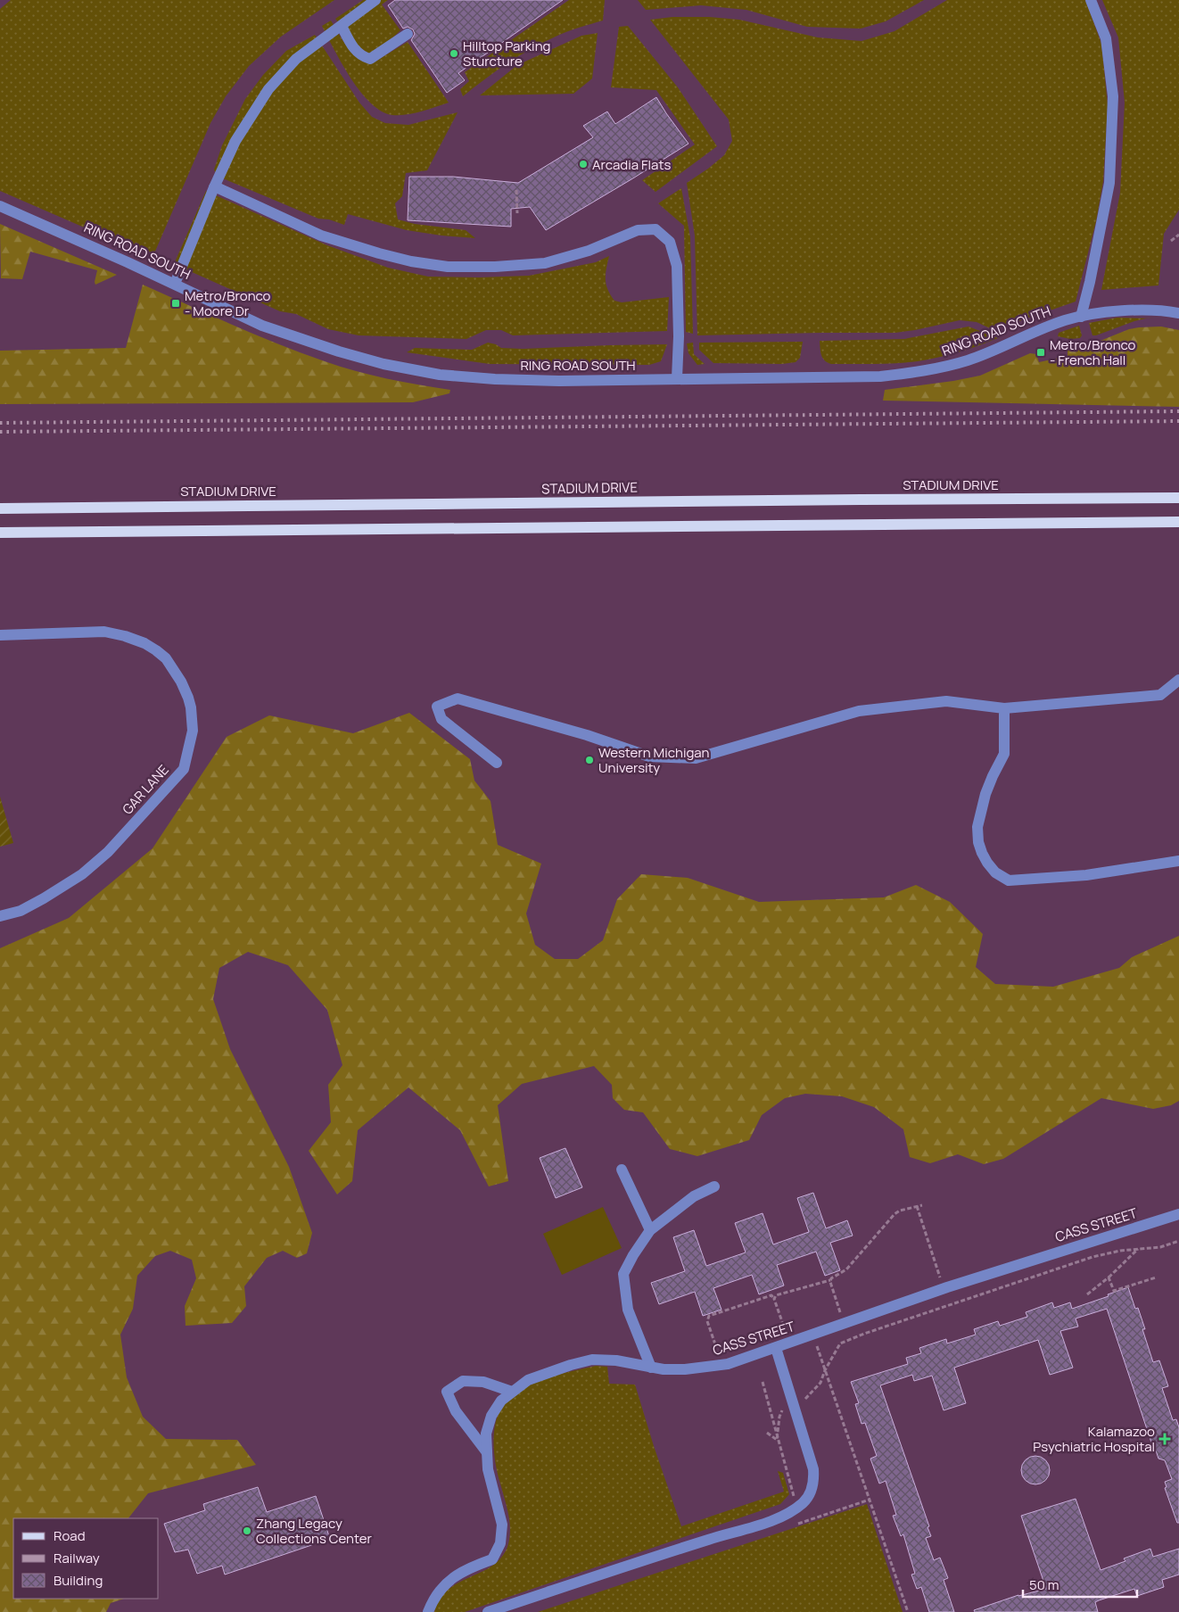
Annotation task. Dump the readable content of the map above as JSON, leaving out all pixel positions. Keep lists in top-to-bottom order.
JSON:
{
  "streets": {
    "main road": ["STADIUM DRIVE"],
    "street": ["RING ROAD SOUTH", "GAR LANE", "CASS STREET"]
  },
  "places": {
    "other": [
      "Hilltop Parking Sturcture",
      "Arcadia Flats",
      "Western Michigan University",
      "Zhang Legacy Collections Center"
    ],
    "transit": ["Metro/Bronco - Moore Dr", "Metro/Bronco - French Hall"],
    "health": ["Kalamazoo Psychiatric Hospital"]
  },
  "legend": ["Road", "Railway", "Building"],
  "scale_bar": "50 m"
}
